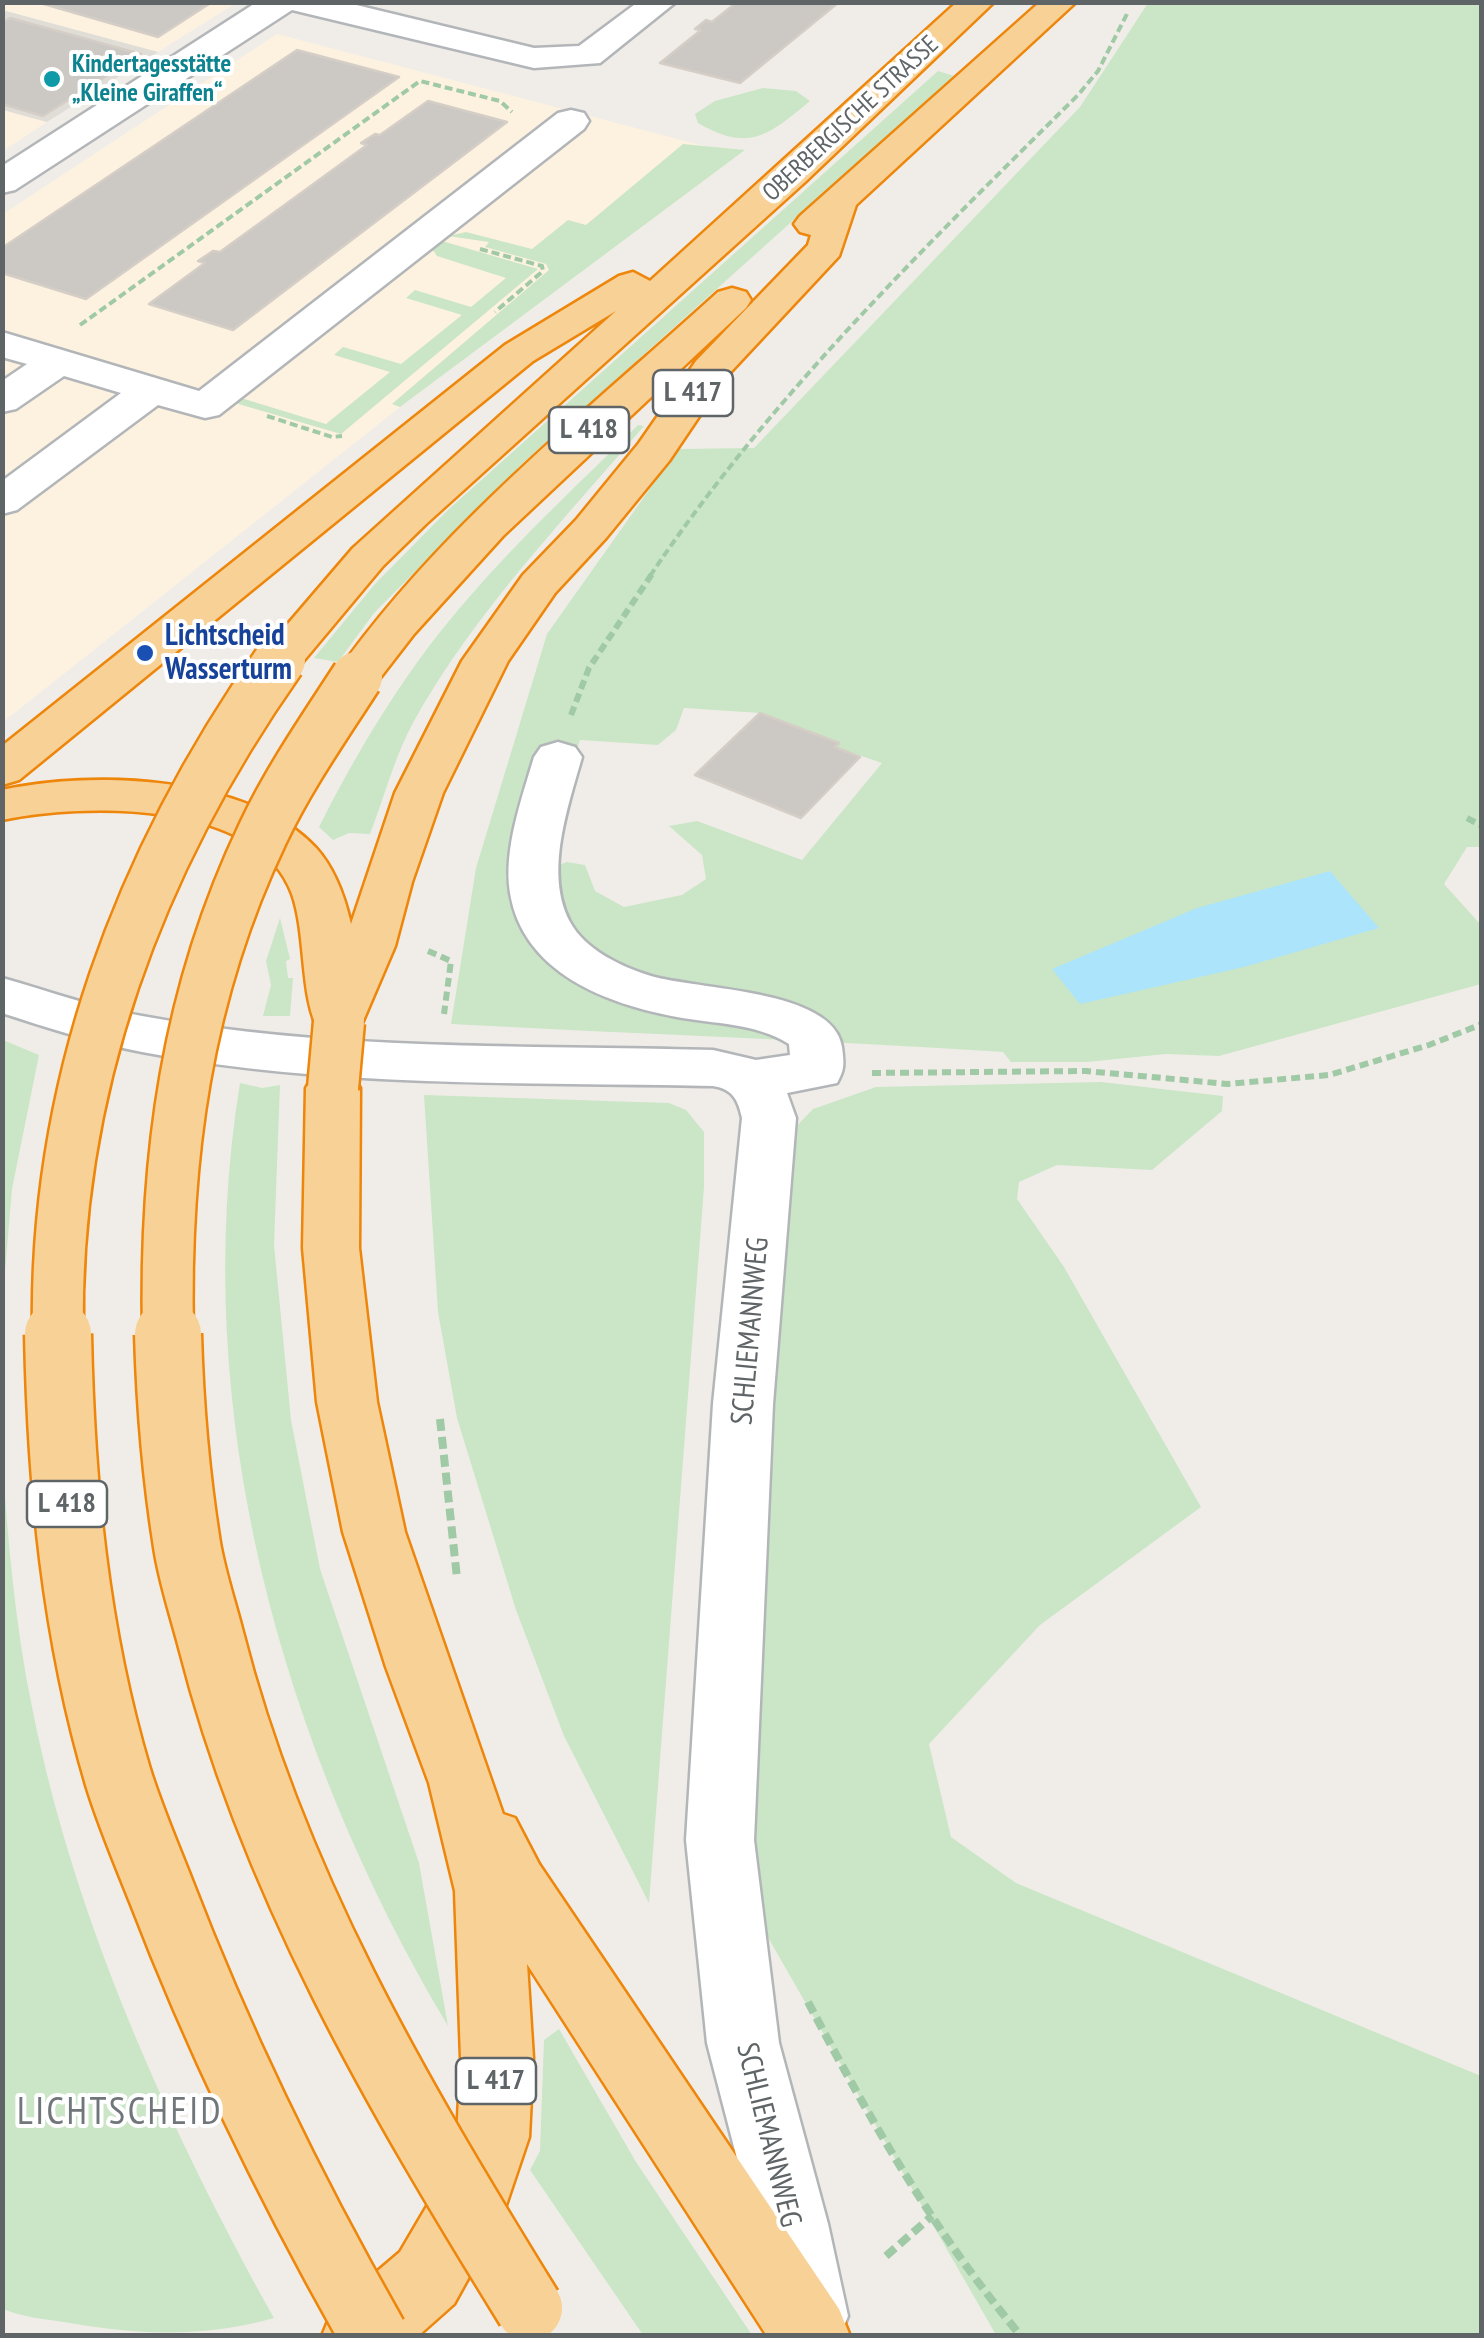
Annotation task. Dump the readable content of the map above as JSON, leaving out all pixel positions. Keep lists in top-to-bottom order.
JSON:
{
  "streets": {
    "highway": ["OBERBERGISCHE STRASSE", "L 417", "L 418"],
    "street": ["SCHLIEMANNWEG"]
  },
  "crossings": [
    ["OBERBERGISCHE STRASSE", "L 417"],
    ["OBERBERGISCHE STRASSE", "L 418"],
    ["L 417", "L 418"],
    ["L 417", "SCHLIEMANNWEG"]
  ],
  "districts": ["LICHTSCHEID"],
  "places": ["Kindertagesstätte „Kleine Giraffen“", "Lichtscheid Wasserturm"]
}
